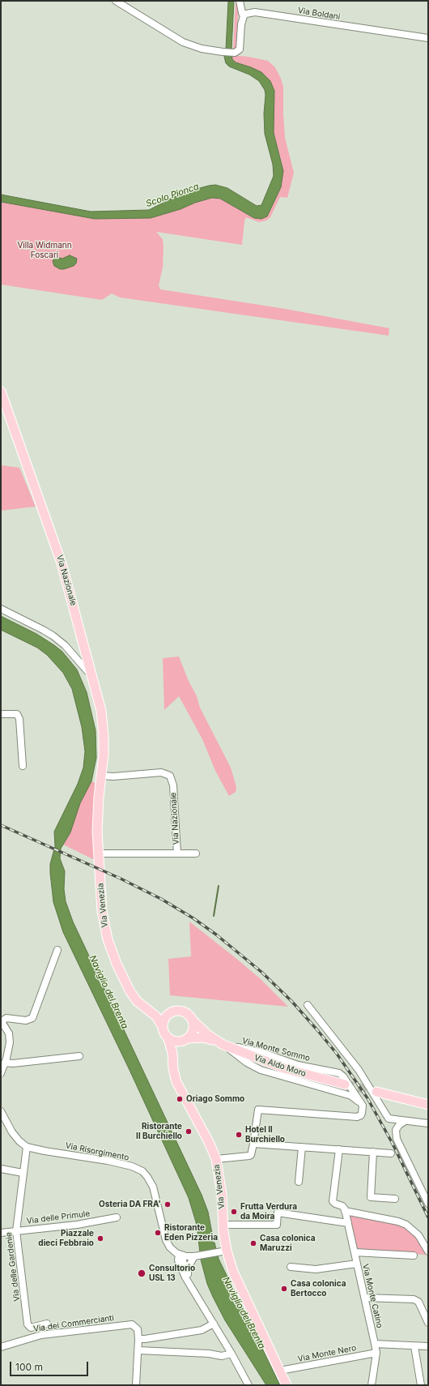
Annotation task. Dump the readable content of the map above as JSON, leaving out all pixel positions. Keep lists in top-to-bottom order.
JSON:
{
  "streets": {
    "main road": ["Via Nazionale", "Via Venezia", "Via Aldo Moro"],
    "street": [
      "Via Boldani",
      "Via Monte Sommo",
      "Via Risorgimento",
      "Via delle Primule",
      "Via delle Gardenie",
      "Via Monte Catino",
      "Via dei Commercianti",
      "Via Monte Nero"
    ]
  },
  "crossings": [
    ["Via Nazionale", "Via Venezia"],
    ["Via Venezia", "Via Aldo Moro"],
    ["Via Venezia", "Via Monte Nero"],
    ["Via Monte Sommo", "Via Aldo Moro"],
    ["Via Risorgimento", "Via delle Gardenie"],
    ["Via delle Primule", "Via delle Gardenie"],
    ["Via Monte Catino", "Via Monte Nero"]
  ],
  "water": ["Scolo Pionca", "Naviglio del Brenta"],
  "parks": ["Villa Widmann Foscari"],
  "places": [
    "Oriago Sommo",
    "Ristorante Il Burchiello",
    "Hotel Il Burchiello",
    "Osteria DA FRA'",
    "Frutta Verdura da Moira",
    "Ristorante Eden Pizzeria",
    "Piazzale dieci Febbraio",
    "Casa colonica Maruzzi",
    "Consultorio USL 13",
    "Casa colonica Bertocco"
  ],
  "scale_bar": "100 m"
}
